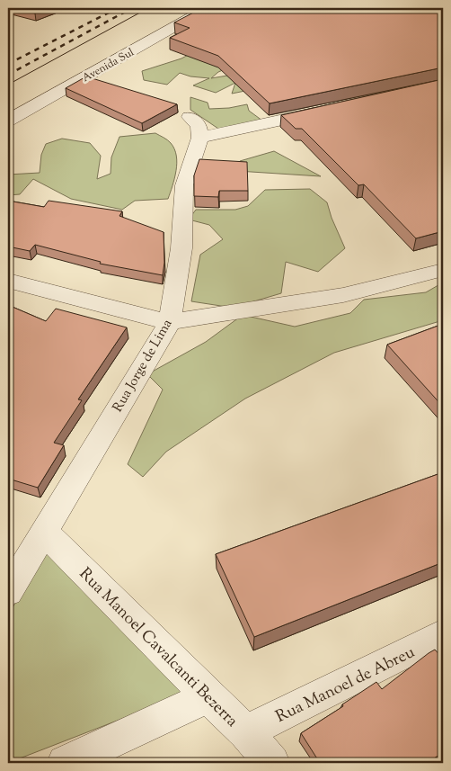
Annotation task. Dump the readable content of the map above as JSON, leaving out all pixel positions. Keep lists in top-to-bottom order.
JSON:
{
  "streets": {
    "street": [
      "Avenida Sul",
      "Rua Jorge de Lima",
      "Rua Manoel Cavalcanti Bezerra",
      "Rua Manoel de Abreu"
    ]
  },
  "crossings": [
    ["Rua Jorge de Lima", "Rua Manoel Cavalcanti Bezerra"],
    ["Rua Manoel Cavalcanti Bezerra", "Rua Manoel de Abreu"]
  ]
}
